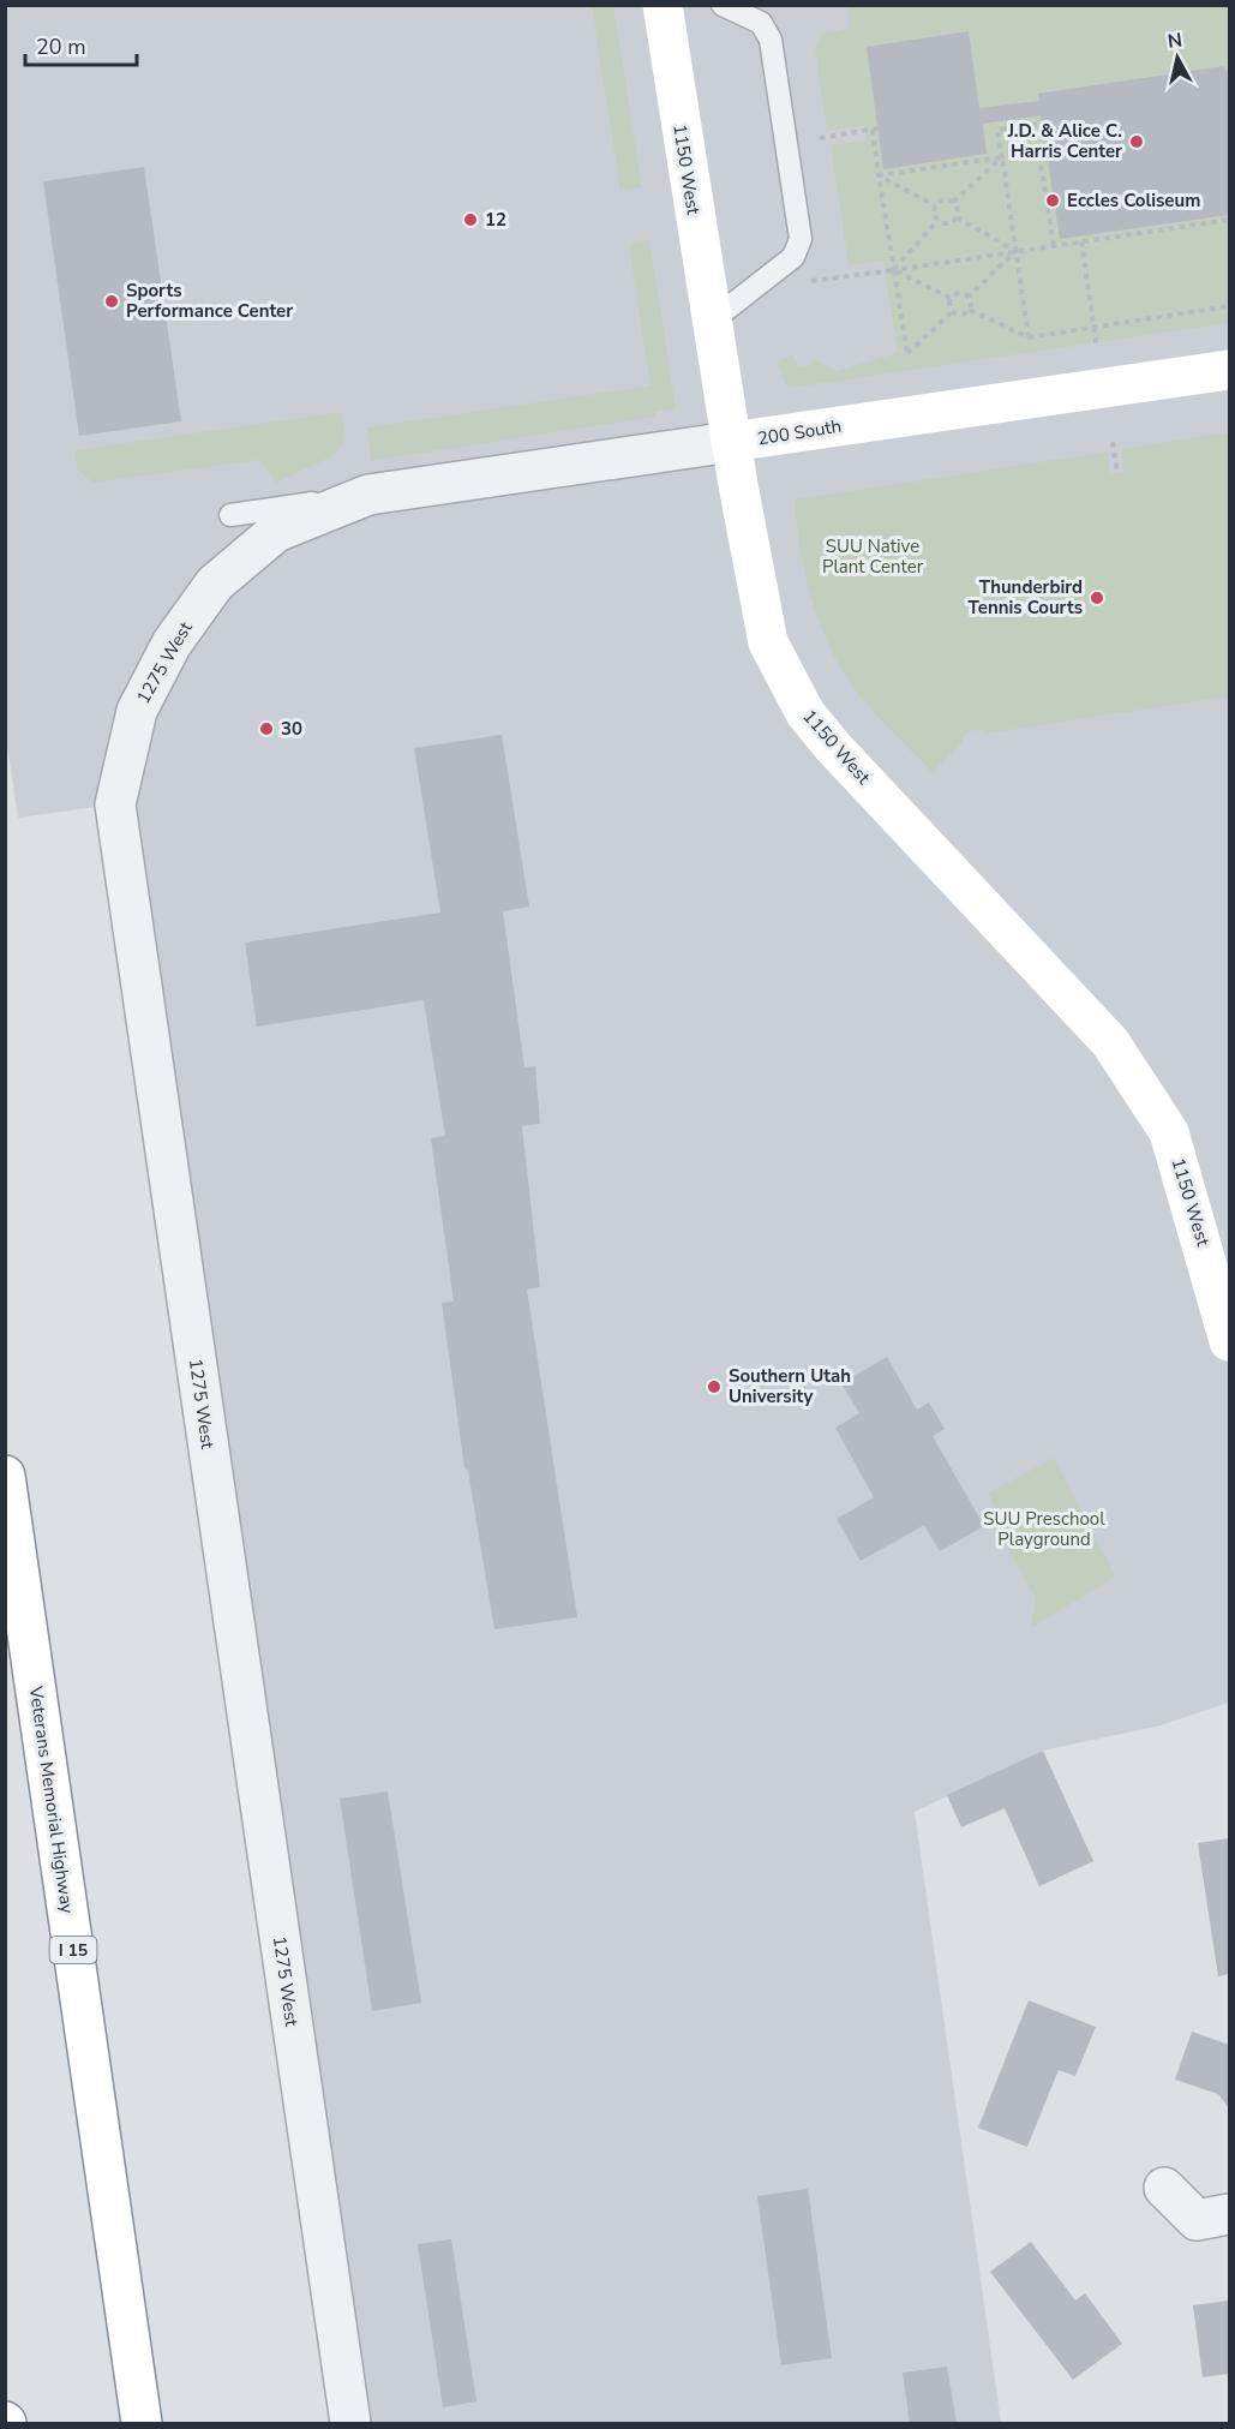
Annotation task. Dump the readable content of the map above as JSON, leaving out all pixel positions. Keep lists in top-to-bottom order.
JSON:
{
  "streets": {
    "main road": [
      "1150 West",
      "200 South",
      "Veterans Memorial Highway",
      "I 15"
    ],
    "street": ["1275 West"]
  },
  "crossings": [
    ["1150 West", "200 South"],
    ["200 South", "1275 West"]
  ],
  "parks": ["SUU Native Plant Center", "SUU Preschool Playground"],
  "places": [
    "J.D. & Alice C. Harris Center",
    "Eccles Coliseum",
    "12",
    "Sports Performance Center",
    "Thunderbird Tennis Courts",
    "30",
    "Southern Utah University"
  ],
  "scale_bar": "20 m",
  "north": "top"
}
